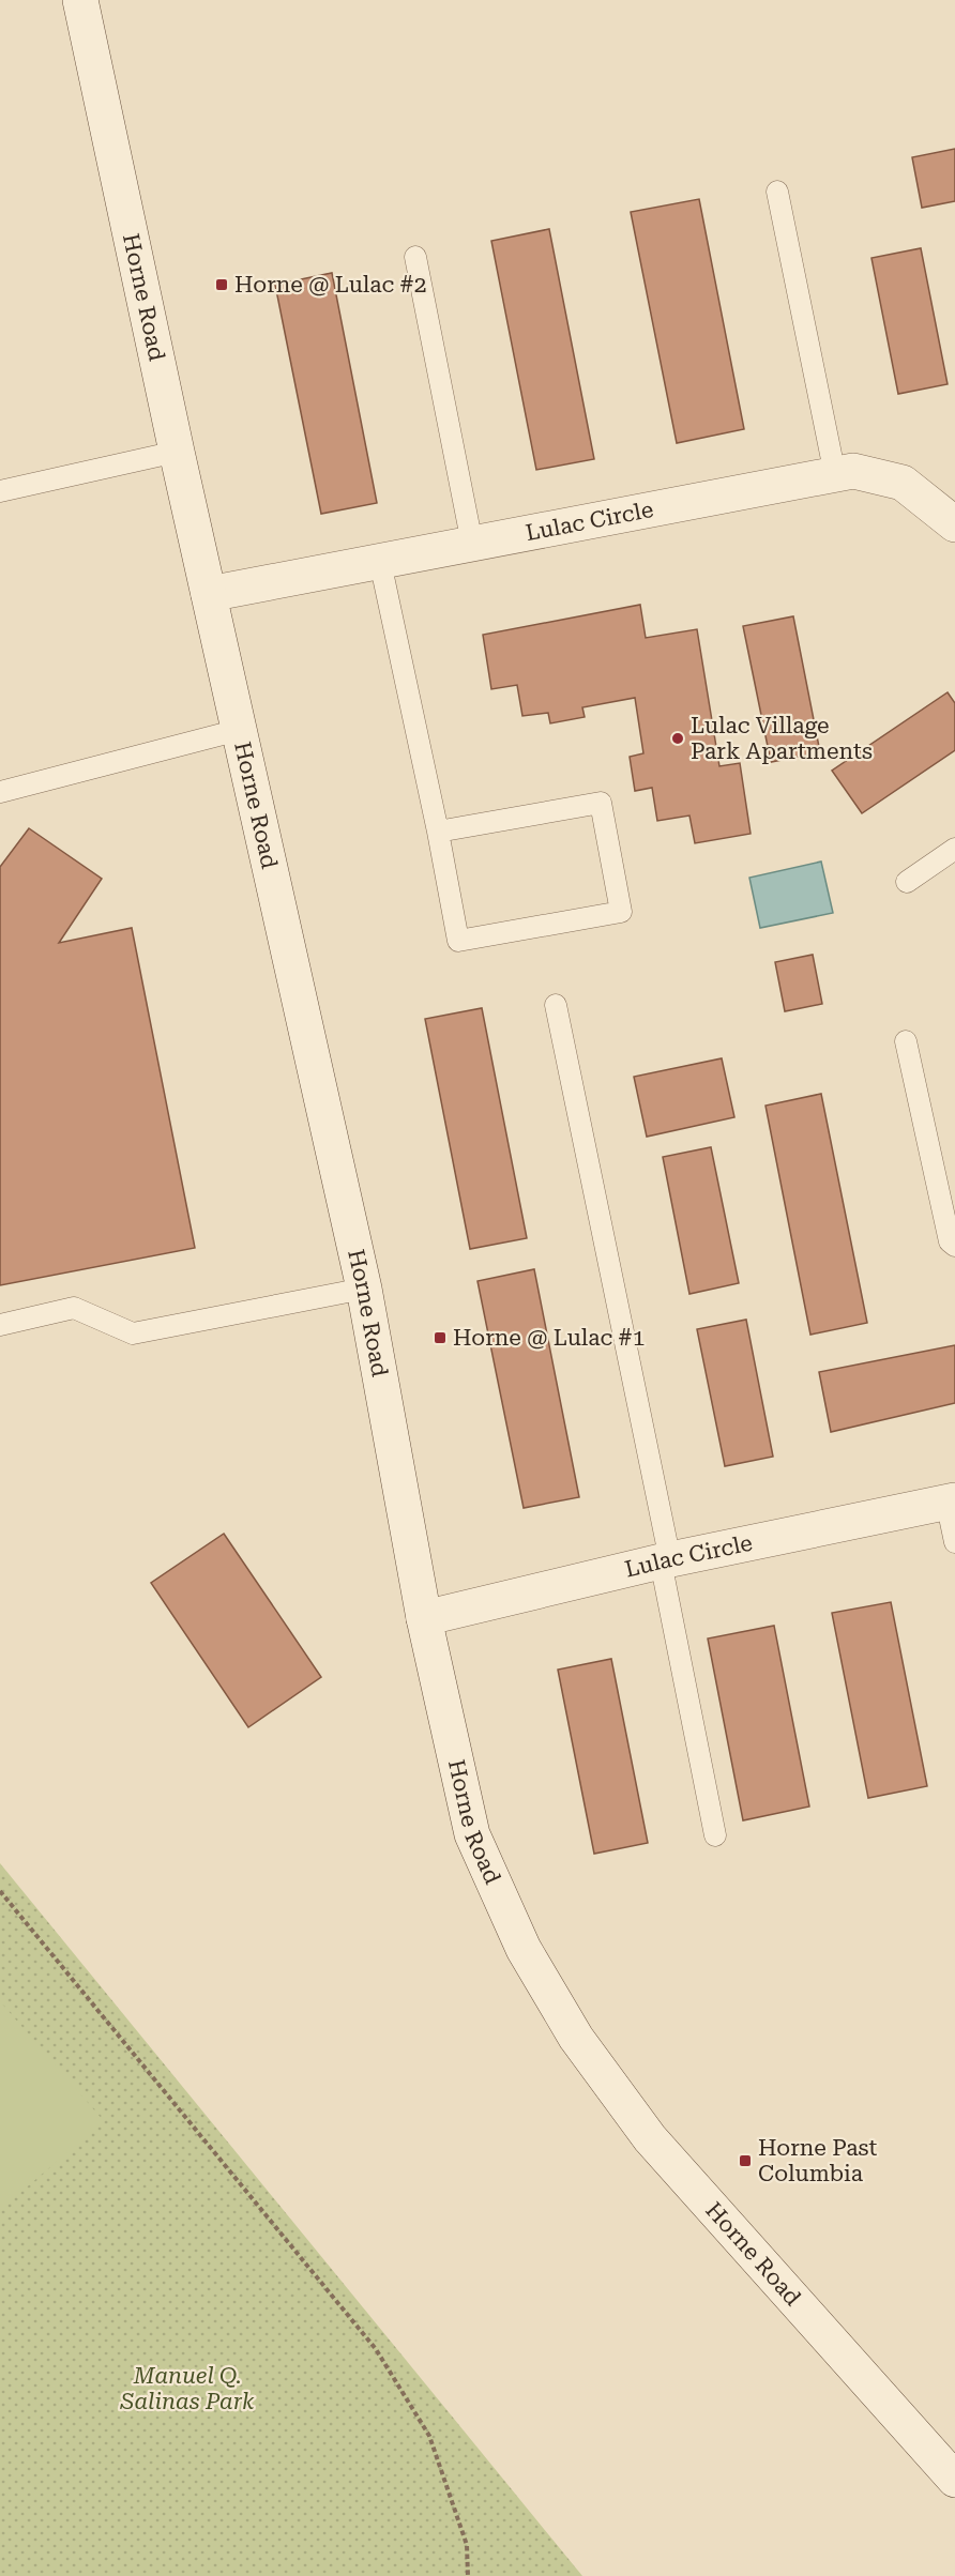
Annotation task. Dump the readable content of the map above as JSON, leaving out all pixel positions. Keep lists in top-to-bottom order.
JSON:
{
  "streets": {
    "main road": ["Horne Road", "Lulac Circle"]
  },
  "crossings": [
    ["Horne Road", "Lulac Circle"]
  ],
  "parks": ["Manuel Q. Salinas Park"],
  "places": {
    "transit": ["Horne @ Lulac #2", "Horne @ Lulac #1", "Horne Past Columbia"],
    "other": ["Lulac Village Park Apartments"]
  }
}
